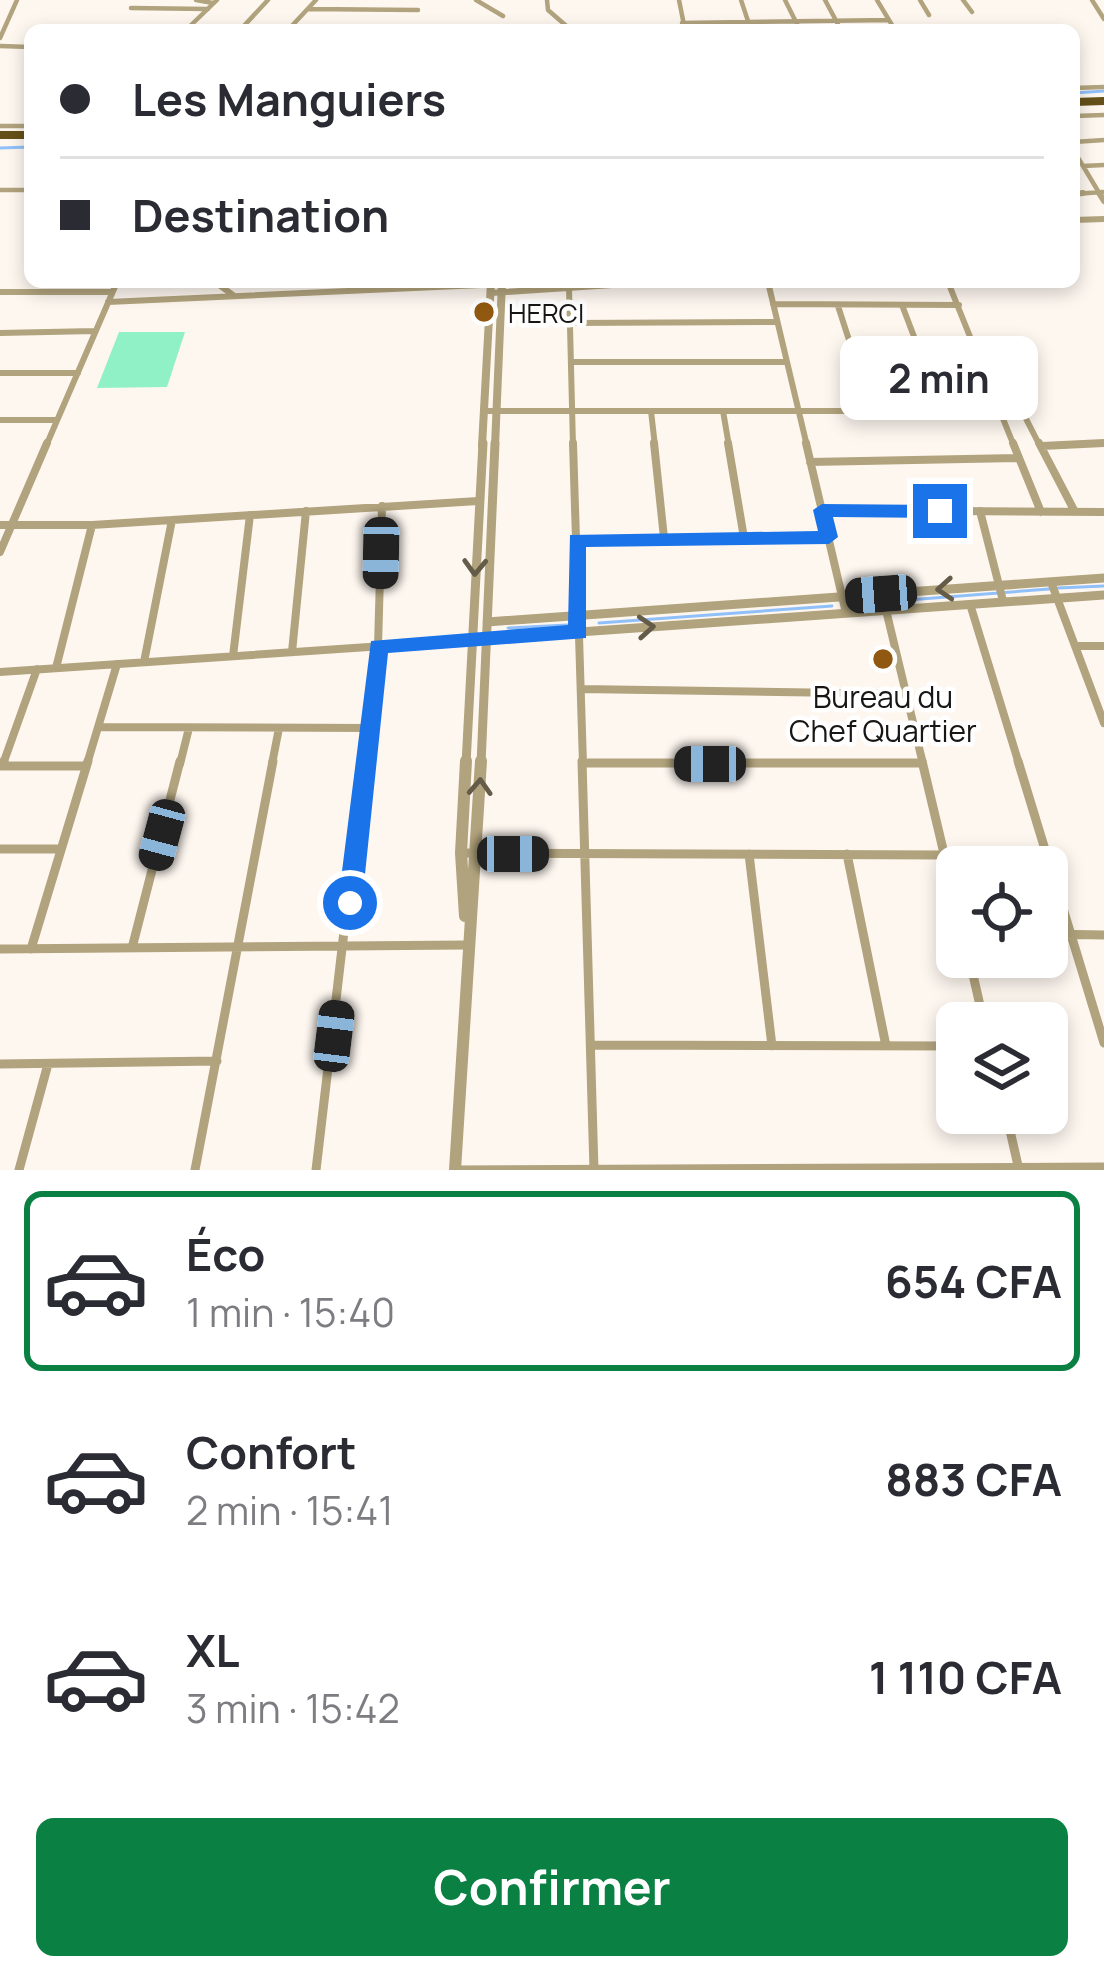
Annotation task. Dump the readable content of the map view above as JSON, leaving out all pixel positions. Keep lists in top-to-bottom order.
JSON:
{
  "places": ["HERCI", "Bureau du Chef Quartier"],
  "page": {
    "banner": ["Les Manguiers", "Destination"],
    "bubble": "2 min",
    "list": [
      {
        "name": "Éco",
        "note": "1 min · 15:40",
        "value": "654 CFA"
      },
      {
        "name": "Confort",
        "note": "2 min · 15:41",
        "value": "883 CFA"
      },
      {
        "name": "XL",
        "note": "3 min · 15:42",
        "value": "1 110 CFA"
      }
    ],
    "buttons": "Confirmer"
  }
}
